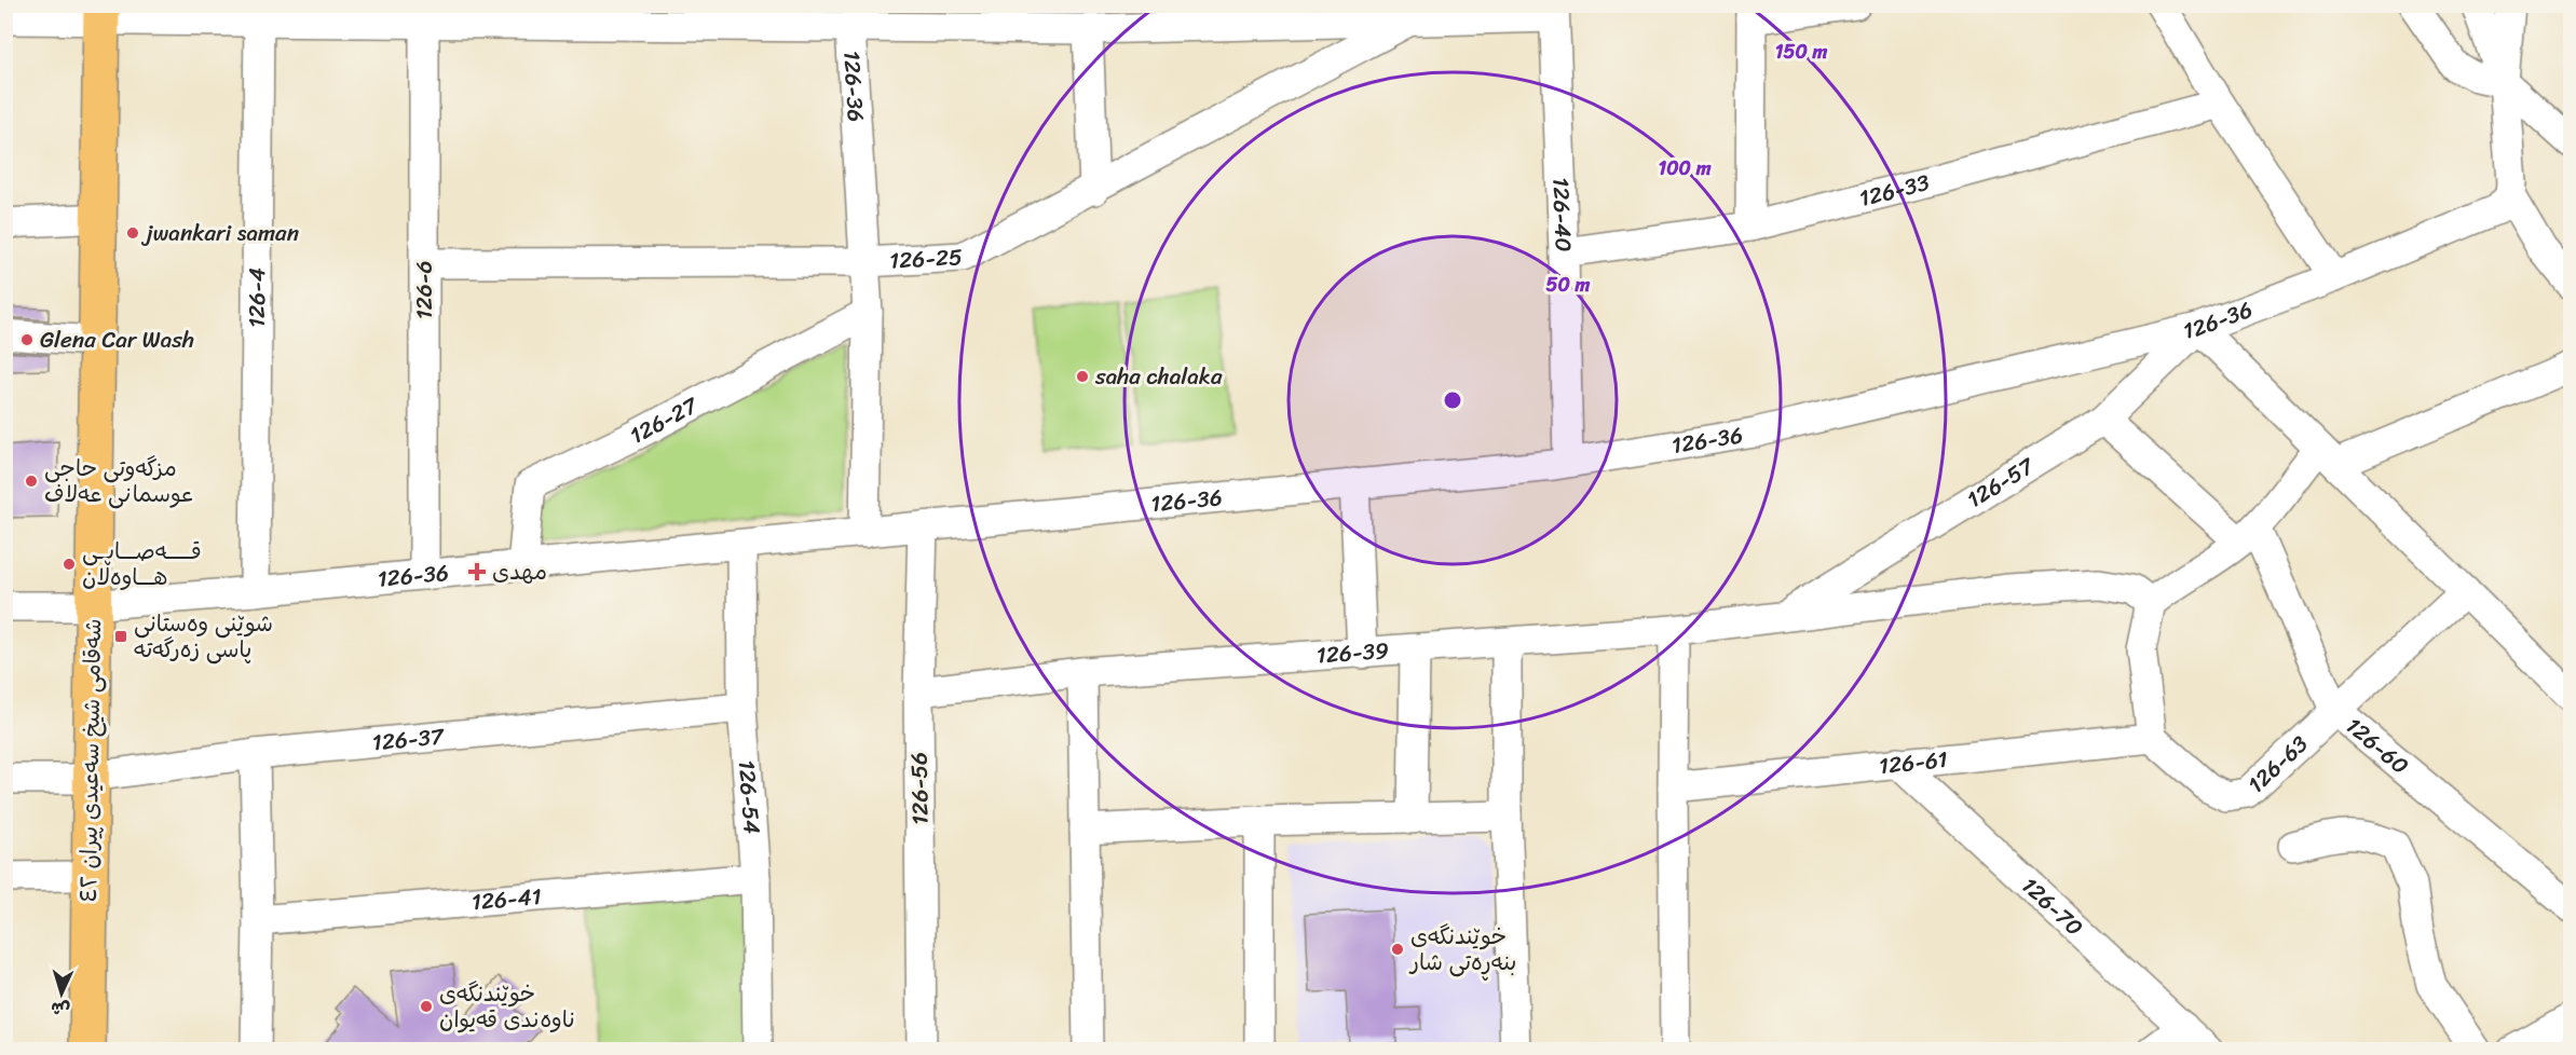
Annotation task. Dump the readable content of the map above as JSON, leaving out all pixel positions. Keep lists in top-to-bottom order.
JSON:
{
  "streets": {
    "main road": ["شەقامی شیخ سەعیدی پیران ٤٢"],
    "street": [
      "126-36",
      "126-33",
      "126-40",
      "126-25",
      "126-6",
      "126-4",
      "126-27",
      "126-57",
      "126-39",
      "126-37",
      "126-60",
      "126-61",
      "126-63",
      "126-56",
      "126-54",
      "126-41",
      "126-70"
    ]
  },
  "crossings": [
    ["126-36", "126-40"],
    ["126-36", "126-25"],
    ["126-36", "126-6"],
    ["126-36", "126-4"],
    ["126-36", "126-27"],
    ["126-36", "126-57"],
    ["126-36", "شەقامی شیخ سەعیدی پیران ٤٢"],
    ["126-36", "126-56"],
    ["126-36", "126-54"],
    ["126-33", "126-40"],
    ["126-25", "126-6"],
    ["126-57", "126-39"],
    ["126-39", "126-56"],
    ["126-37", "شەقامی شیخ سەعیدی پیران ٤٢"],
    ["126-37", "126-54"],
    ["126-60", "126-63"],
    ["126-61", "126-63"],
    ["126-61", "126-70"],
    ["126-54", "126-41"]
  ],
  "places": {
    "other": [
      "jwankari saman",
      "Glena Car Wash",
      "saha chalaka",
      "مزگەوتی حاجی عوسمانی عەلاف",
      "قـــــەصـــابــی هـــاوەڵان",
      "خوێندنگەی بنەڕەتی شار",
      "خوێندنگەی ناوەندی قەیوان"
    ],
    "health": ["مهدی"],
    "transit": ["شوێنی وەستانی پاسی زەرگەتە"]
  },
  "north": "bottom",
  "rings": ["150 m", "100 m", "50 m"]
}
